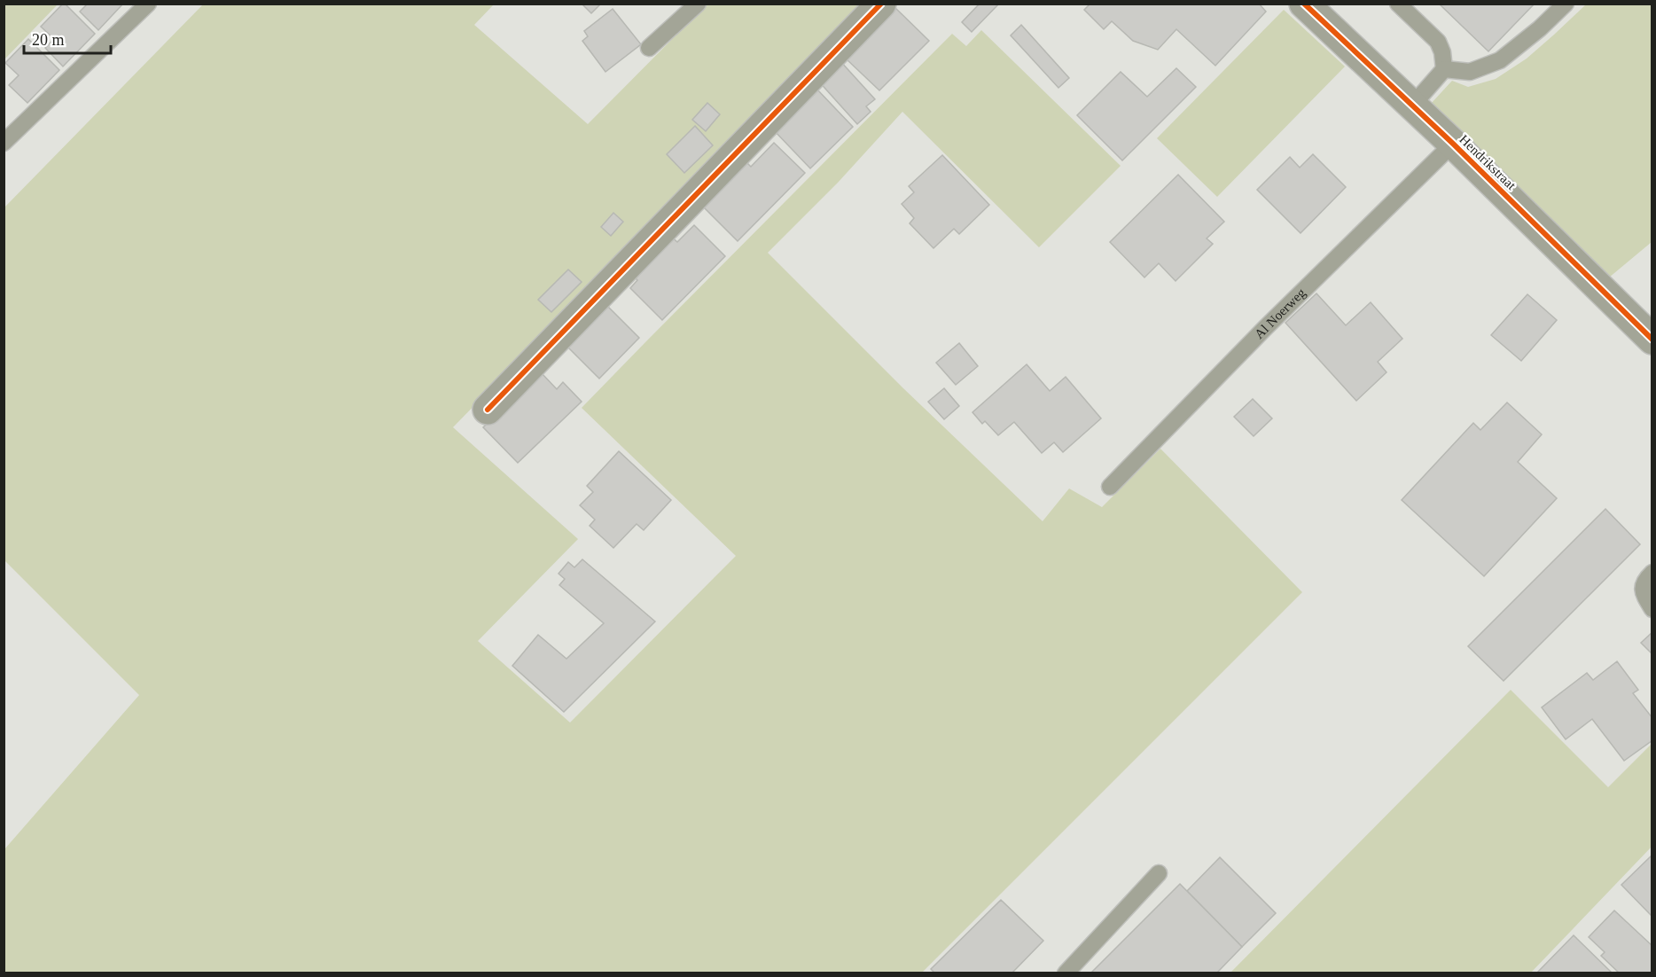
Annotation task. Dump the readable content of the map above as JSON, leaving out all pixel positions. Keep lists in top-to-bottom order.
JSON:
{
  "streets": {
    "street": ["Hendrikstraat"],
    "lane": ["Al Noerweg"]
  },
  "crossings": [
    ["Hendrikstraat", "Al Noerweg"]
  ],
  "scale_bar": "20 m"
}
